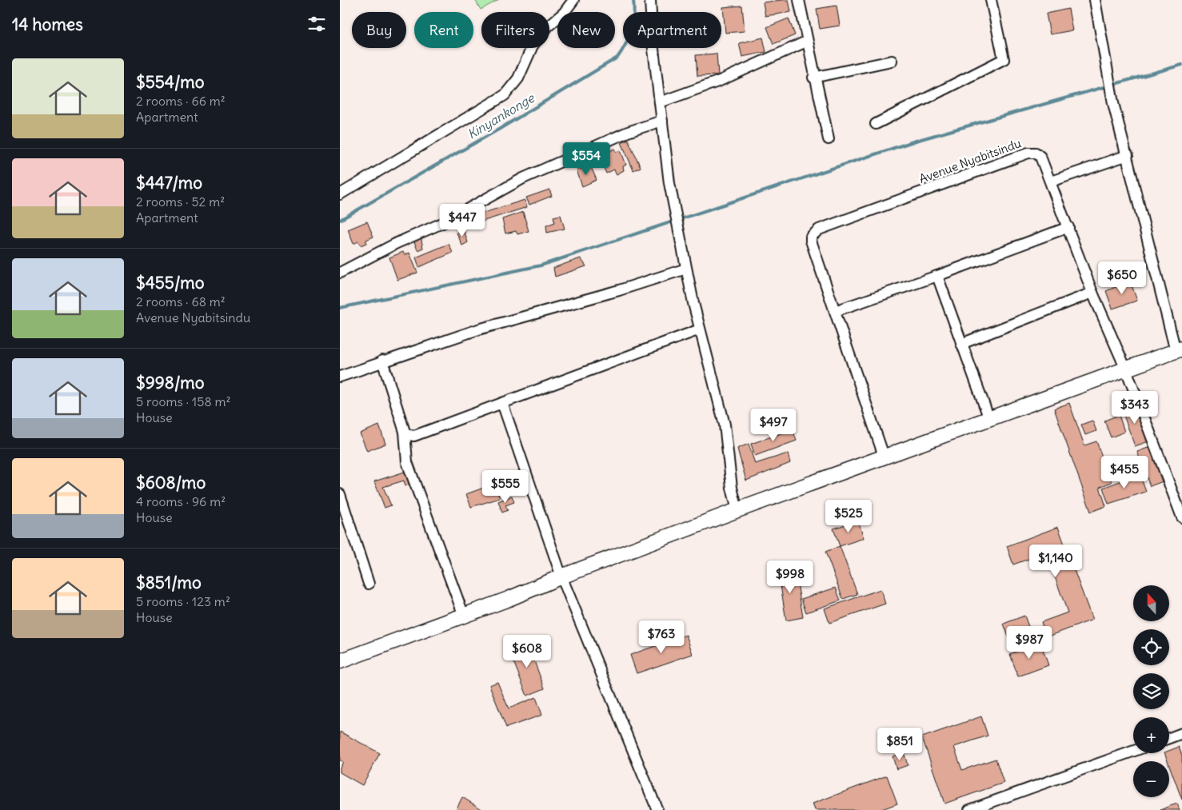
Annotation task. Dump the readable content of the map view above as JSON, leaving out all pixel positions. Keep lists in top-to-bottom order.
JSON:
{
  "streets": {
    "street": ["Avenue Nyabitsindu"]
  },
  "water": ["Kinyankonge"],
  "north": "top",
  "page": {
    "heading": "14 homes",
    "chip": [
      "Buy",
      "Rent",
      "Filters",
      "New",
      "Apartment"
    ],
    "list": [
      {
        "name": "$554/mo",
        "note": "2 rooms · 66 m² · Apartment"
      },
      {
        "name": "$447/mo",
        "note": "2 rooms · 52 m² · Apartment"
      },
      {
        "name": "$455/mo",
        "note": "2 rooms · 68 m² · Avenue Nyabitsindu"
      },
      {
        "name": "$998/mo",
        "note": "5 rooms · 158 m² · House"
      },
      {
        "name": "$608/mo",
        "note": "4 rooms · 96 m² · House"
      },
      {
        "name": "$851/mo",
        "note": "5 rooms · 123 m² · House"
      }
    ],
    "price": [
      "$554",
      "$447",
      "$650",
      "$343",
      "$497",
      "$455",
      "$555",
      "$525",
      "$1,140",
      "$998",
      "$763",
      "$987",
      "$608",
      "$851"
    ],
    "map_buttons": ["+", "−"]
  }
}
